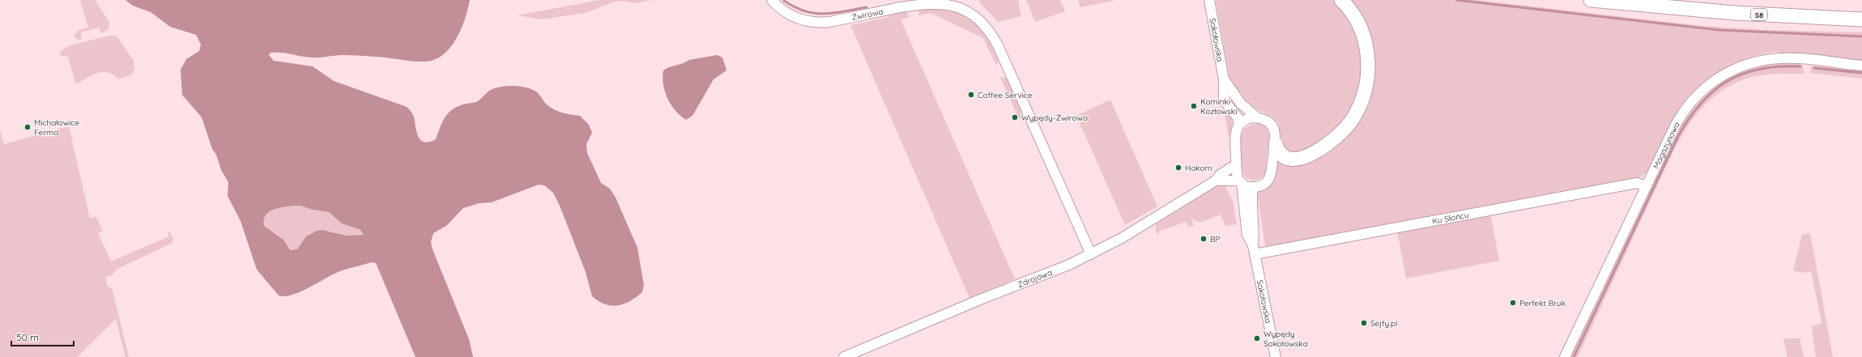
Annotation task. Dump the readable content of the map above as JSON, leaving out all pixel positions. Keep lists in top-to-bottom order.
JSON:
{
  "streets": {
    "highway": ["S8"],
    "street": [
      "Żwirowa",
      "Sokołowska",
      "Magazynowa",
      "Ku Słońcu",
      "Zdrojowa"
    ]
  },
  "crossings": [
    ["Żwirowa", "Zdrojowa"],
    ["Sokołowska", "Ku Słońcu"],
    ["Sokołowska", "Zdrojowa"],
    ["Magazynowa", "Ku Słońcu"]
  ],
  "places": [
    "Coffee Service",
    "Kominki Kozłowski",
    "Wypędy-Żwirowa",
    "Michałowice Ferma",
    "Hakom",
    "BP",
    "Perfekt Bruk",
    "Sejfy.pl",
    "Wypędy Sokołowska"
  ],
  "scale_bar": "50 m"
}
